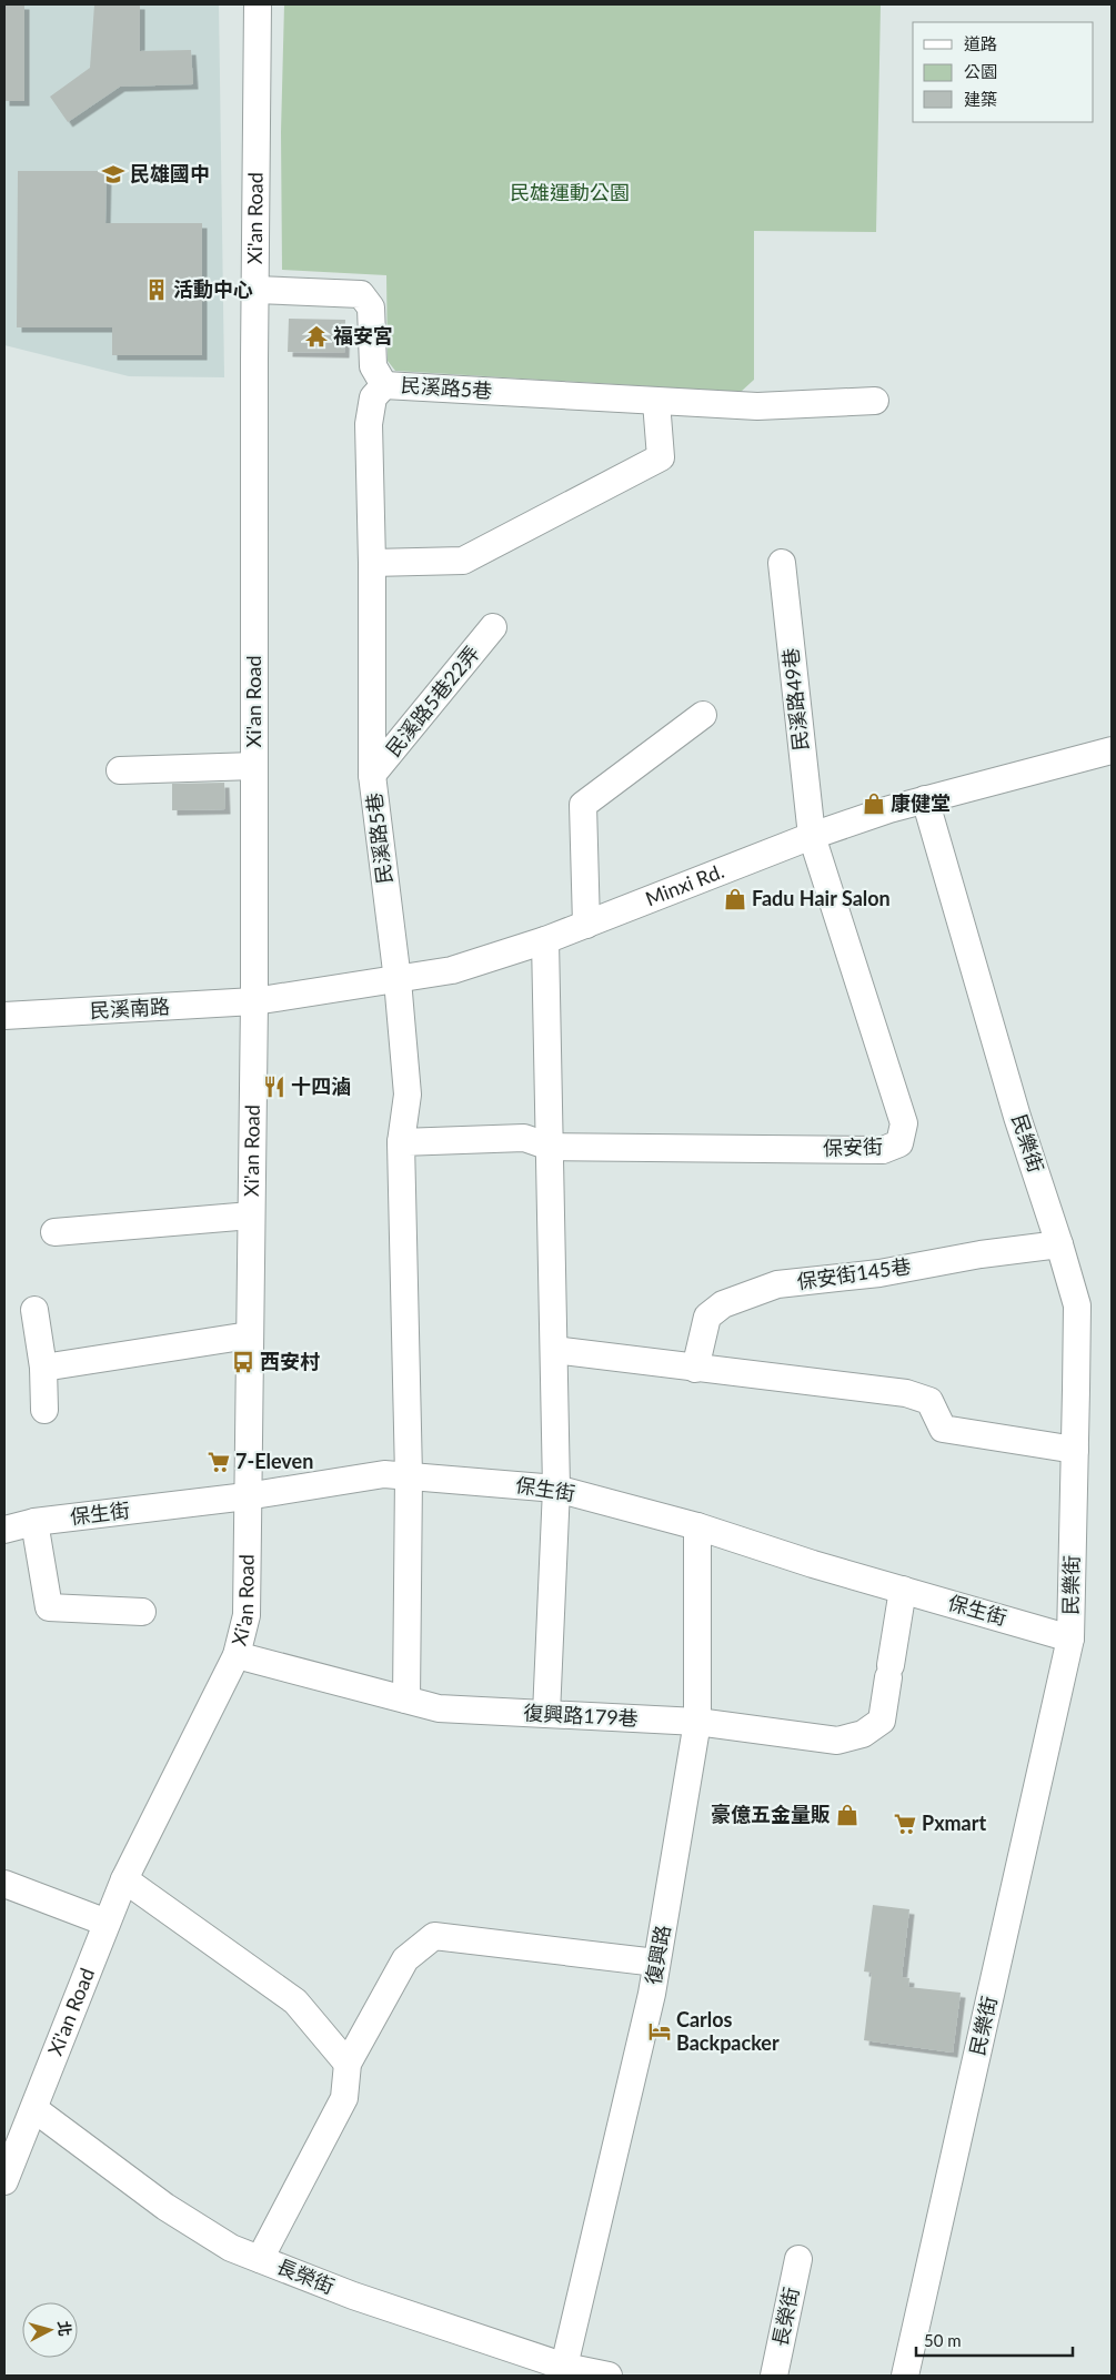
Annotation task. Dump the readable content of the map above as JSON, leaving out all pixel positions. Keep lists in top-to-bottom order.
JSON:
{
  "streets": {
    "street": [
      "Xi'an Road",
      "民溪路5巷",
      "民溪路49巷",
      "民溪路5巷22弄",
      "Minxi Rd.",
      "民溪南路",
      "民樂街",
      "保安街",
      "保安街145巷",
      "保生街",
      "復興路179巷",
      "復興路",
      "長榮街"
    ]
  },
  "crossings": [
    ["Xi'an Road", "Minxi Rd."],
    ["Xi'an Road", "民溪南路"],
    ["Xi'an Road", "保生街"],
    ["Xi'an Road", "復興路179巷"],
    ["Xi'an Road", "長榮街"],
    ["民溪路5巷", "民溪路5巷22弄"],
    ["民溪路5巷", "Minxi Rd."],
    ["民溪路5巷", "保生街"],
    ["民溪路5巷", "復興路179巷"],
    ["民溪路49巷", "Minxi Rd."],
    ["民溪路49巷", "保安街"],
    ["Minxi Rd.", "民溪南路"],
    ["Minxi Rd.", "民樂街"],
    ["Minxi Rd.", "保安街"],
    ["民樂街", "保安街145巷"],
    ["民樂街", "保生街"],
    ["保生街", "復興路179巷"],
    ["保生街", "復興路"],
    ["復興路179巷", "復興路"],
    ["復興路", "長榮街"]
  ],
  "parks": ["民雄運動公園"],
  "places": {
    "school or university": ["民雄國中"],
    "building": ["活動中心"],
    "temple": ["福安宮"],
    "shop": ["康健堂", "Fadu Hair Salon", "豪億五金量販"],
    "restaurant": ["十四滷"],
    "bus stop": ["西安村"],
    "supermarket": ["7-Eleven", "Pxmart"],
    "hotel": ["Carlos Backpacker"]
  },
  "legend": ["道路", "公園", "建築"],
  "scale_bar": "50 m",
  "north": "right"
}
